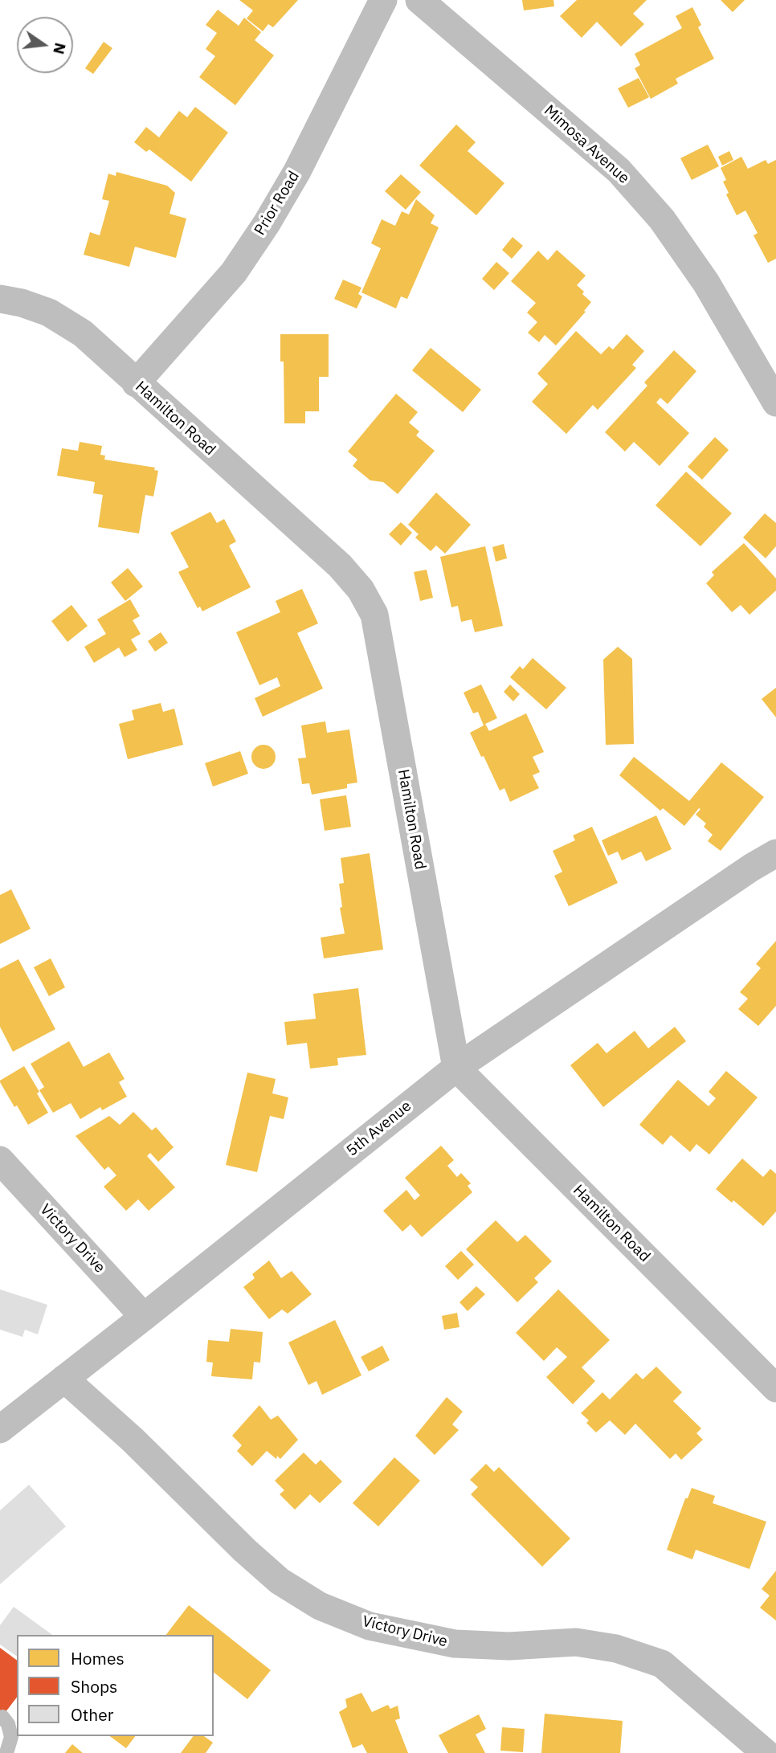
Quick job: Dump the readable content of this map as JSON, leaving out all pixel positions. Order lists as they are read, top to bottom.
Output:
{
  "streets": {
    "street": [
      "Mimosa Avenue",
      "Prior Road",
      "Hamilton Road",
      "5th Avenue",
      "Victory Drive"
    ]
  },
  "crossings": [
    ["Prior Road", "Hamilton Road"],
    ["Hamilton Road", "5th Avenue"],
    ["5th Avenue", "Victory Drive"]
  ],
  "legend": ["Homes", "Shops", "Other"],
  "north": "right"
}
